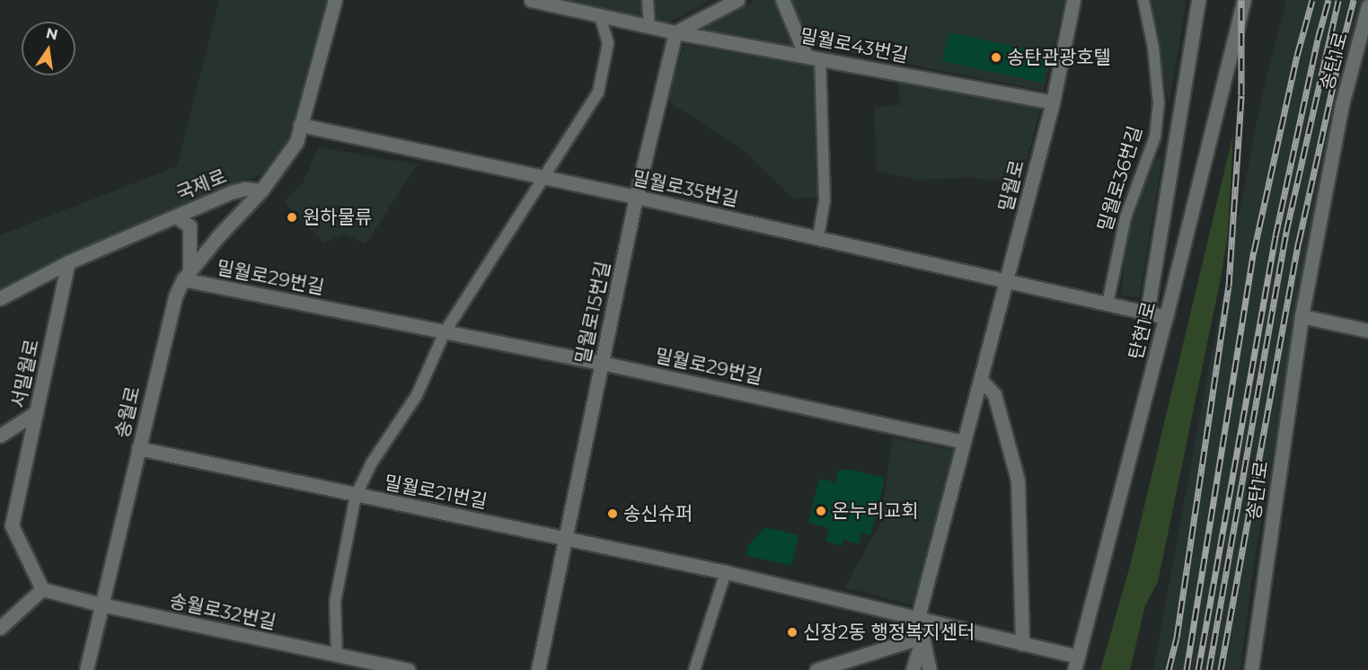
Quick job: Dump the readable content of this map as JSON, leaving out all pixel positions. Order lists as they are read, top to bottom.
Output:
{
  "streets": {
    "street": [
      "밀월로43번길",
      "송탄1로",
      "국제로",
      "밀월로",
      "밀월로35번길",
      "밀월로29번길",
      "밀월로15번길",
      "탄현1로",
      "서밀월로",
      "송월로",
      "밀월로21번길",
      "송월로32번길"
    ],
    "lane": ["밀월로36번길"]
  },
  "crossings": [
    ["밀월로43번길", "밀월로"],
    ["밀월로43번길", "밀월로15번길"],
    ["국제로", "서밀월로"],
    ["국제로", "송월로"],
    ["밀월로", "밀월로35번길"],
    ["밀월로", "밀월로29번길"],
    ["밀월로", "밀월로21번길"],
    ["밀월로35번길", "밀월로15번길"],
    ["밀월로29번길", "밀월로15번길"],
    ["밀월로29번길", "송월로"],
    ["밀월로15번길", "밀월로21번길"],
    ["서밀월로", "송월로32번길"],
    ["송월로", "밀월로21번길"],
    ["송월로", "송월로32번길"]
  ],
  "places": [
    "송탄관광호텔",
    "원하물류",
    "온누리교회",
    "송신슈퍼",
    "신장2동 행정복지센터"
  ],
  "north": "top"
}
